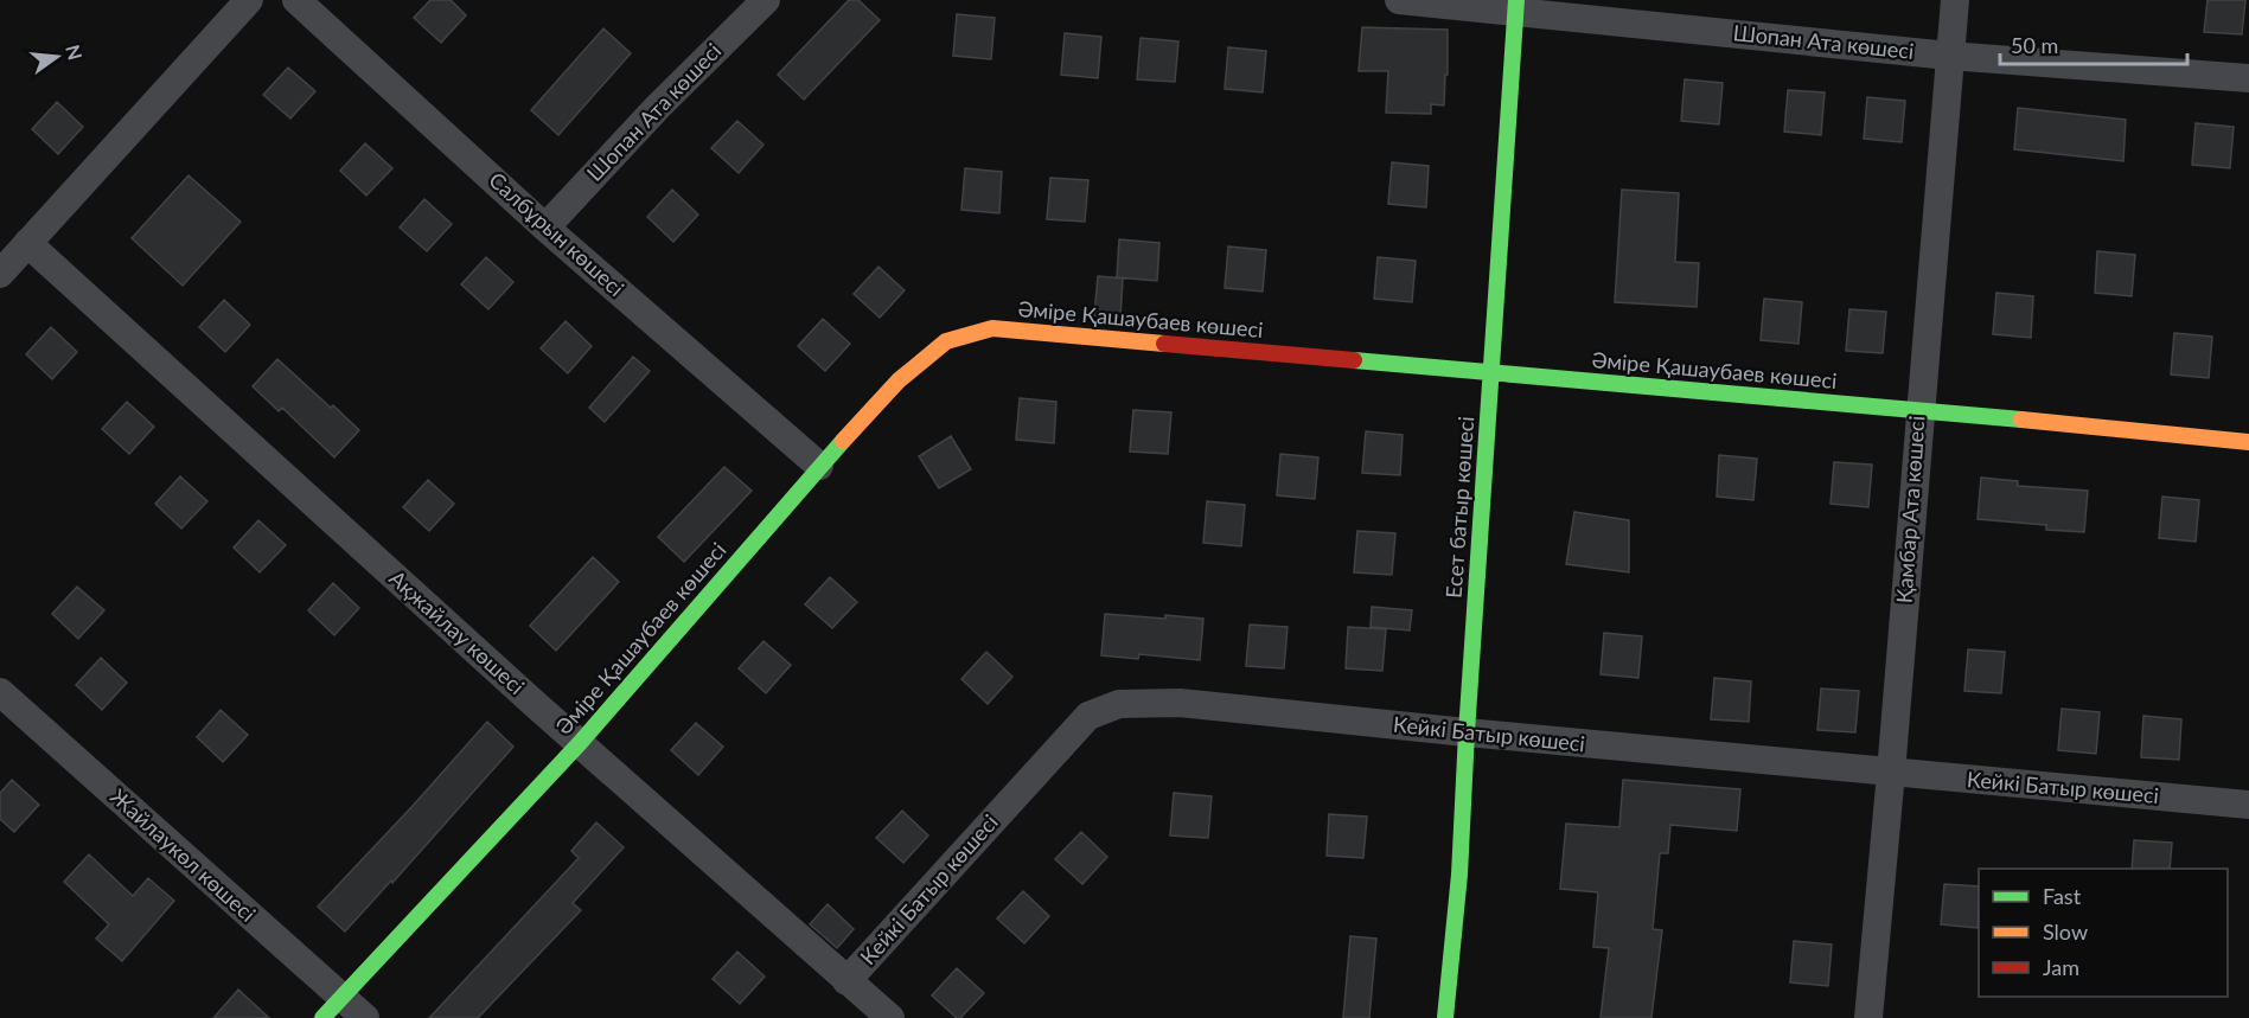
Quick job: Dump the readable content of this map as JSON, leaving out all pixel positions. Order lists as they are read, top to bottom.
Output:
{
  "streets": {
    "street": [
      "Шопан Ата көшесі",
      "Салбұрын көшесі",
      "Әміре Қашаубаев көшесі",
      "Есет батыр көшесі",
      "Қамбар Ата көшесі",
      "Ақжайлау көшесі",
      "Кейкі Батыр көшесі",
      "Жайлаукөл көшесі"
    ]
  },
  "crossings": [
    ["Шопан Ата көшесі", "Салбұрын көшесі"],
    ["Шопан Ата көшесі", "Есет батыр көшесі"],
    ["Шопан Ата көшесі", "Қамбар Ата көшесі"],
    ["Салбұрын көшесі", "Әміре Қашаубаев көшесі"],
    ["Әміре Қашаубаев көшесі", "Есет батыр көшесі"],
    ["Әміре Қашаубаев көшесі", "Қамбар Ата көшесі"],
    ["Әміре Қашаубаев көшесі", "Ақжайлау көшесі"],
    ["Әміре Қашаубаев көшесі", "Жайлаукөл көшесі"],
    ["Есет батыр көшесі", "Кейкі Батыр көшесі"],
    ["Қамбар Ата көшесі", "Кейкі Батыр көшесі"],
    ["Ақжайлау көшесі", "Кейкі Батыр көшесі"]
  ],
  "legend": ["Fast", "Slow", "Jam"],
  "scale_bar": "50 m",
  "north": "right"
}
